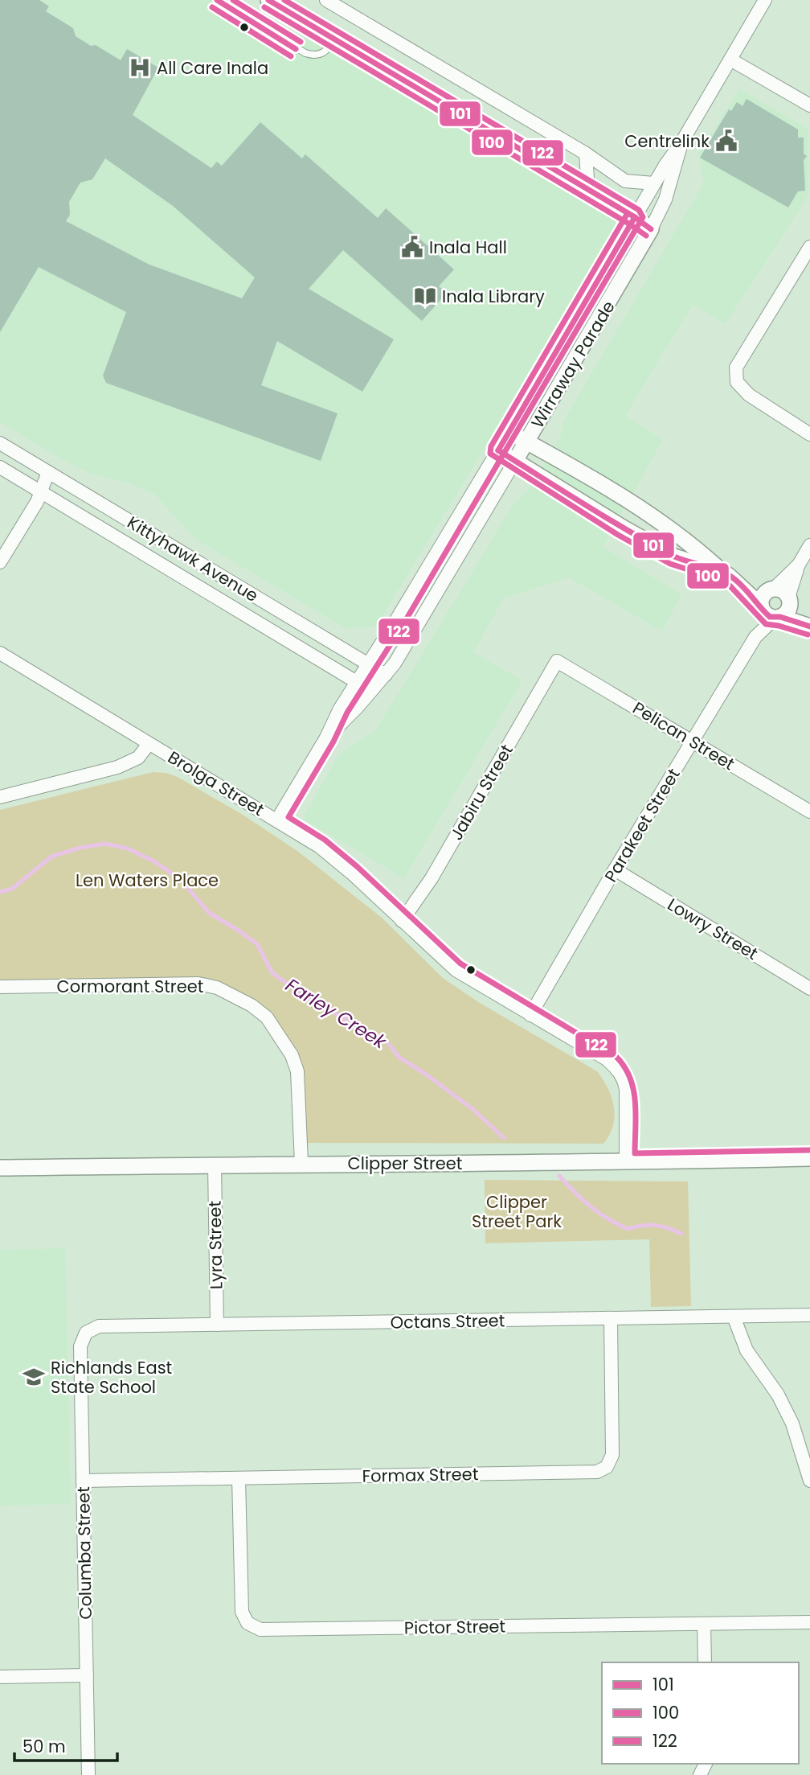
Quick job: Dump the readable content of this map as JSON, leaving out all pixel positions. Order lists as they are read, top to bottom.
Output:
{
  "streets": {
    "street": [
      "Wirraway Parade",
      "Kittyhawk Avenue",
      "Pelican Street",
      "Brolga Street",
      "Jabiru Street",
      "Parakeet Street",
      "Lowry Street",
      "Cormorant Street",
      "Clipper Street",
      "Lyra Street",
      "Octans Street",
      "Formax Street",
      "Columba Street",
      "Pictor Street"
    ]
  },
  "crossings": [
    ["Wirraway Parade", "Kittyhawk Avenue"],
    ["Wirraway Parade", "Brolga Street"],
    ["Pelican Street", "Jabiru Street"],
    ["Pelican Street", "Parakeet Street"],
    ["Brolga Street", "Jabiru Street"],
    ["Brolga Street", "Parakeet Street"],
    ["Brolga Street", "Clipper Street"],
    ["Parakeet Street", "Lowry Street"],
    ["Cormorant Street", "Clipper Street"],
    ["Clipper Street", "Lyra Street"],
    ["Lyra Street", "Octans Street"],
    ["Octans Street", "Formax Street"],
    ["Octans Street", "Columba Street"],
    ["Formax Street", "Columba Street"],
    ["Formax Street", "Pictor Street"]
  ],
  "water": ["Farley Creek"],
  "parks": ["Len Waters Place", "Clipper Street Park"],
  "places": {
    "hospital": ["All Care Inala"],
    "public building": ["Centrelink", "Inala Hall"],
    "library": ["Inala Library"],
    "school or university": ["Richlands East State School"]
  },
  "lines": ["transit line 101", "transit line 122", "transit line 100"],
  "legend": ["101", "100", "122"],
  "scale_bar": "50 m"
}
